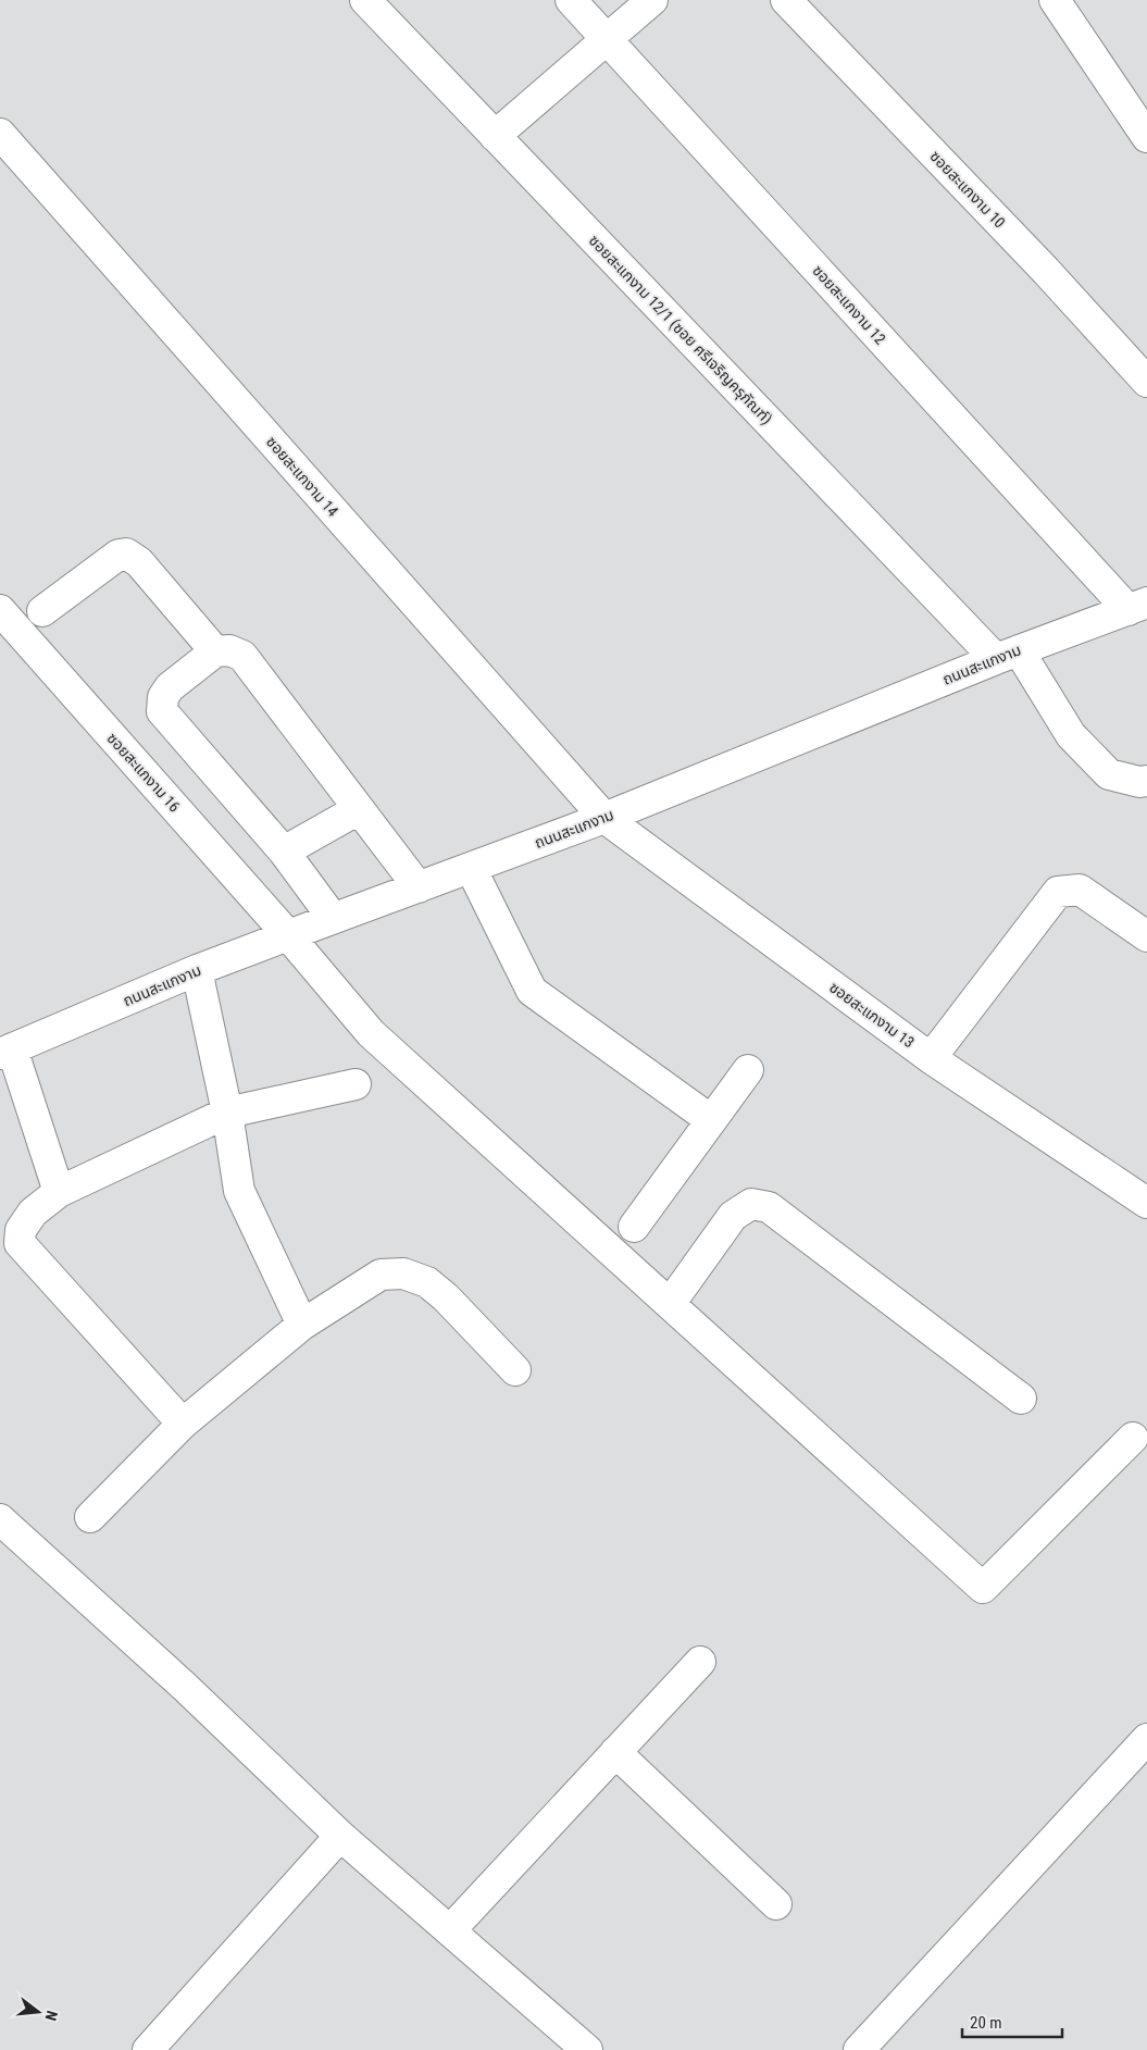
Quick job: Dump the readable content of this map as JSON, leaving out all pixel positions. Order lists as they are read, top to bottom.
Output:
{
  "streets": {
    "street": [
      "ซอยสะแกงาม 10",
      "ซอยสะแกงาม 12",
      "ซอยสะแกงาม 12/1 (ซอย ศรีเจริญครุภัณฑ์)",
      "ซอยสะแกงาม 14",
      "ถนนสะแกงาม",
      "ซอยสะแกงาม 16",
      "ซอยสะแกงาม 13"
    ]
  },
  "crossings": [
    ["ซอยสะแกงาม 12", "ถนนสะแกงาม"],
    ["ซอยสะแกงาม 12/1 (ซอย ศรีเจริญครุภัณฑ์)", "ถนนสะแกงาม"],
    ["ซอยสะแกงาม 14", "ถนนสะแกงาม"],
    ["ซอยสะแกงาม 14", "ซอยสะแกงาม 13"],
    ["ถนนสะแกงาม", "ซอยสะแกงาม 16"],
    ["ถนนสะแกงาม", "ซอยสะแกงาม 13"]
  ],
  "scale_bar": "20 m",
  "north": "right"
}
